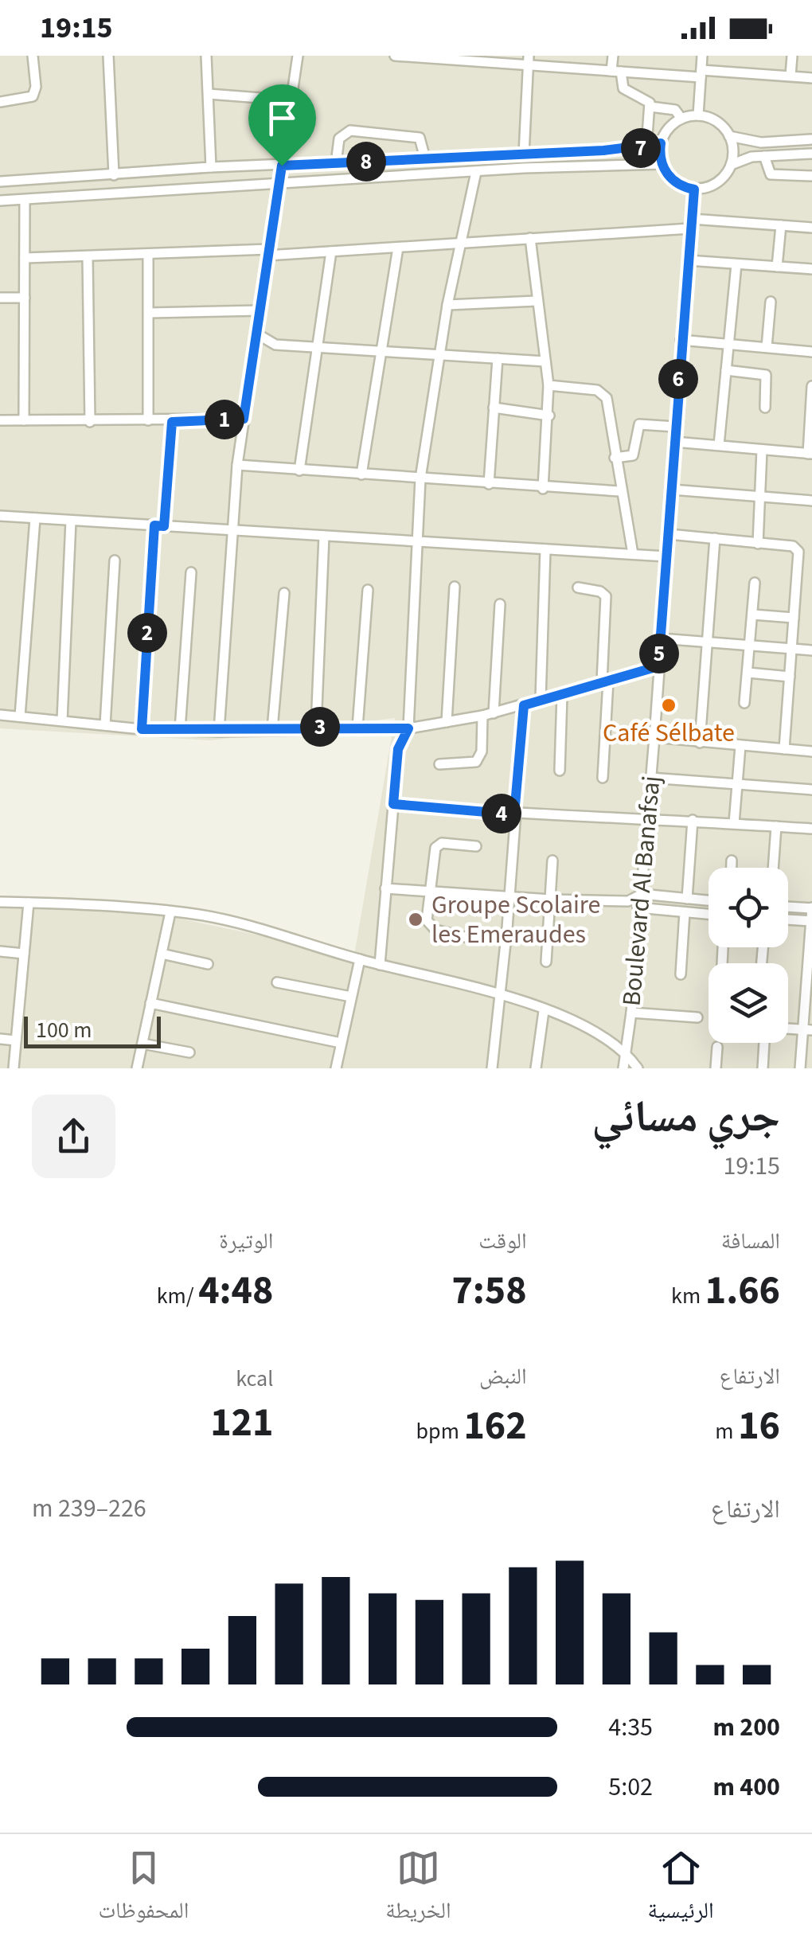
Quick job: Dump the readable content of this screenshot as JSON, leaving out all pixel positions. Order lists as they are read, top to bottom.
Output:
{
  "streets": {
    "street": ["Boulevard Al Banafsaj"]
  },
  "places": ["Café Sélbate", "Groupe Scolaire les Emeraudes"],
  "scale_bar": "100 m",
  "page": {
    "status": "19:15",
    "pins": [
      "7",
      "8",
      "6",
      "1",
      "2",
      "5",
      "3",
      "4"
    ],
    "scale": "100 m",
    "heading": ["جري مسائي", "19:15"],
    "stats": [
      ["المسافة", "1.66 km"],
      ["الوقت", "7:58"],
      ["الوتيرة", "4:48 /km"],
      ["الارتفاع", "16 m"],
      ["النبض", "162 bpm"],
      ["kcal", "121"]
    ],
    "chart": ["الارتفاع", "226–239 m"],
    "list": [
      {
        "name": "200 m",
        "note": "4:35"
      },
      {
        "name": "400 m",
        "note": "5:02"
      }
    ],
    "tabs": ["الرئيسية", "الخريطة", "المحفوظات"]
  }
}
